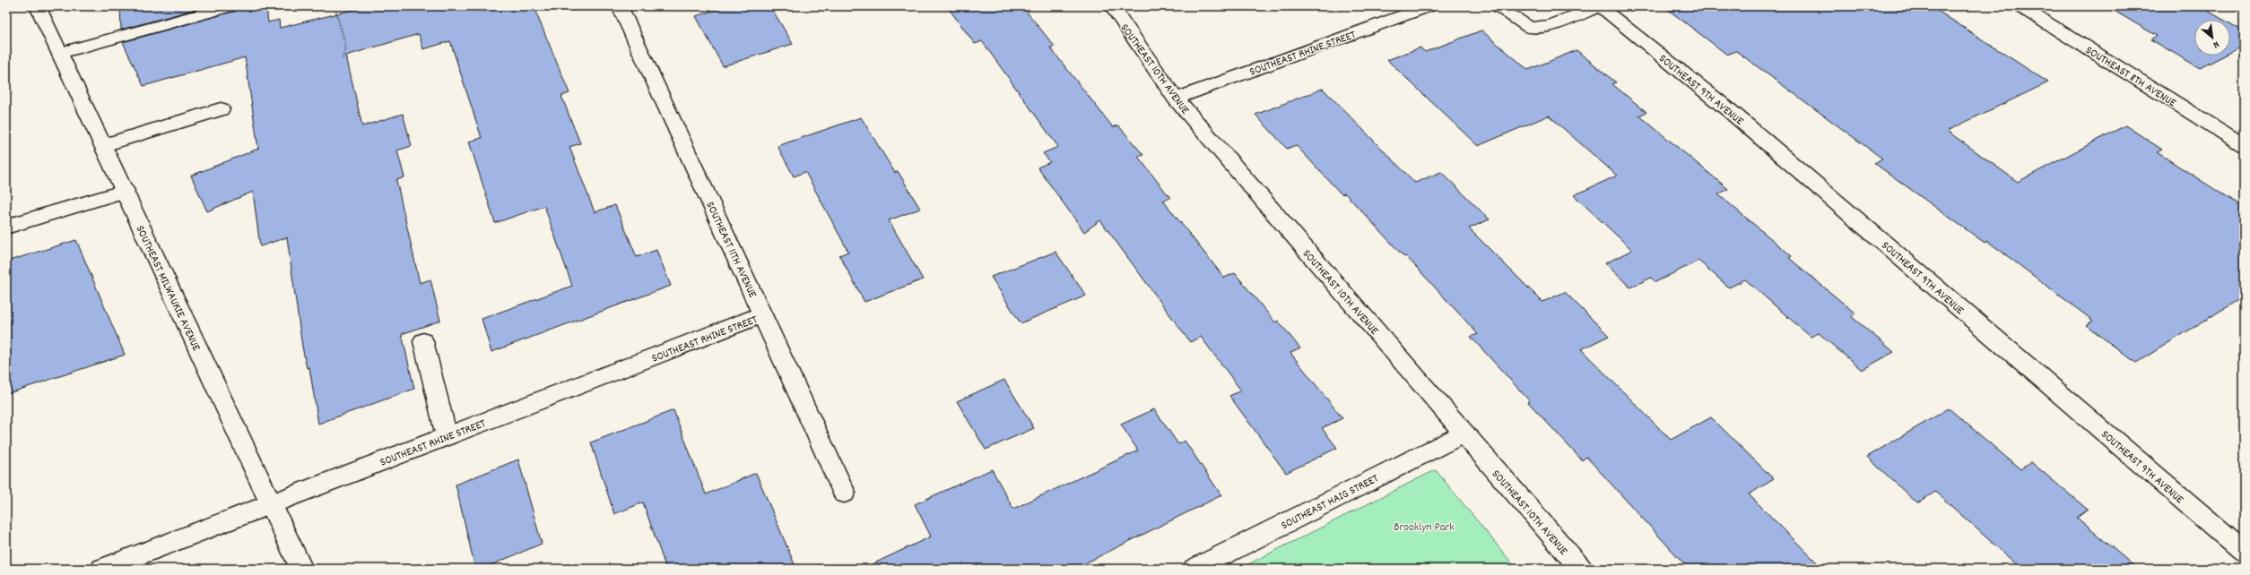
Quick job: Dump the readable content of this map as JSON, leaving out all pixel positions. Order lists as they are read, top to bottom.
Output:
{
  "streets": {
    "street": [
      "SOUTHEAST RHINE STREET",
      "SOUTHEAST 10TH AVENUE",
      "SOUTHEAST 8TH AVENUE",
      "SOUTHEAST 9TH AVENUE",
      "SOUTHEAST 11TH AVENUE",
      "SOUTHEAST MILWAUKIE AVENUE",
      "SOUTHEAST HAIG STREET"
    ]
  },
  "crossings": [
    ["SOUTHEAST RHINE STREET", "SOUTHEAST 10TH AVENUE"],
    ["SOUTHEAST RHINE STREET", "SOUTHEAST 11TH AVENUE"],
    ["SOUTHEAST RHINE STREET", "SOUTHEAST MILWAUKIE AVENUE"],
    ["SOUTHEAST 10TH AVENUE", "SOUTHEAST HAIG STREET"]
  ],
  "parks": ["Brooklyn Park"],
  "north": "bottom right"
}
